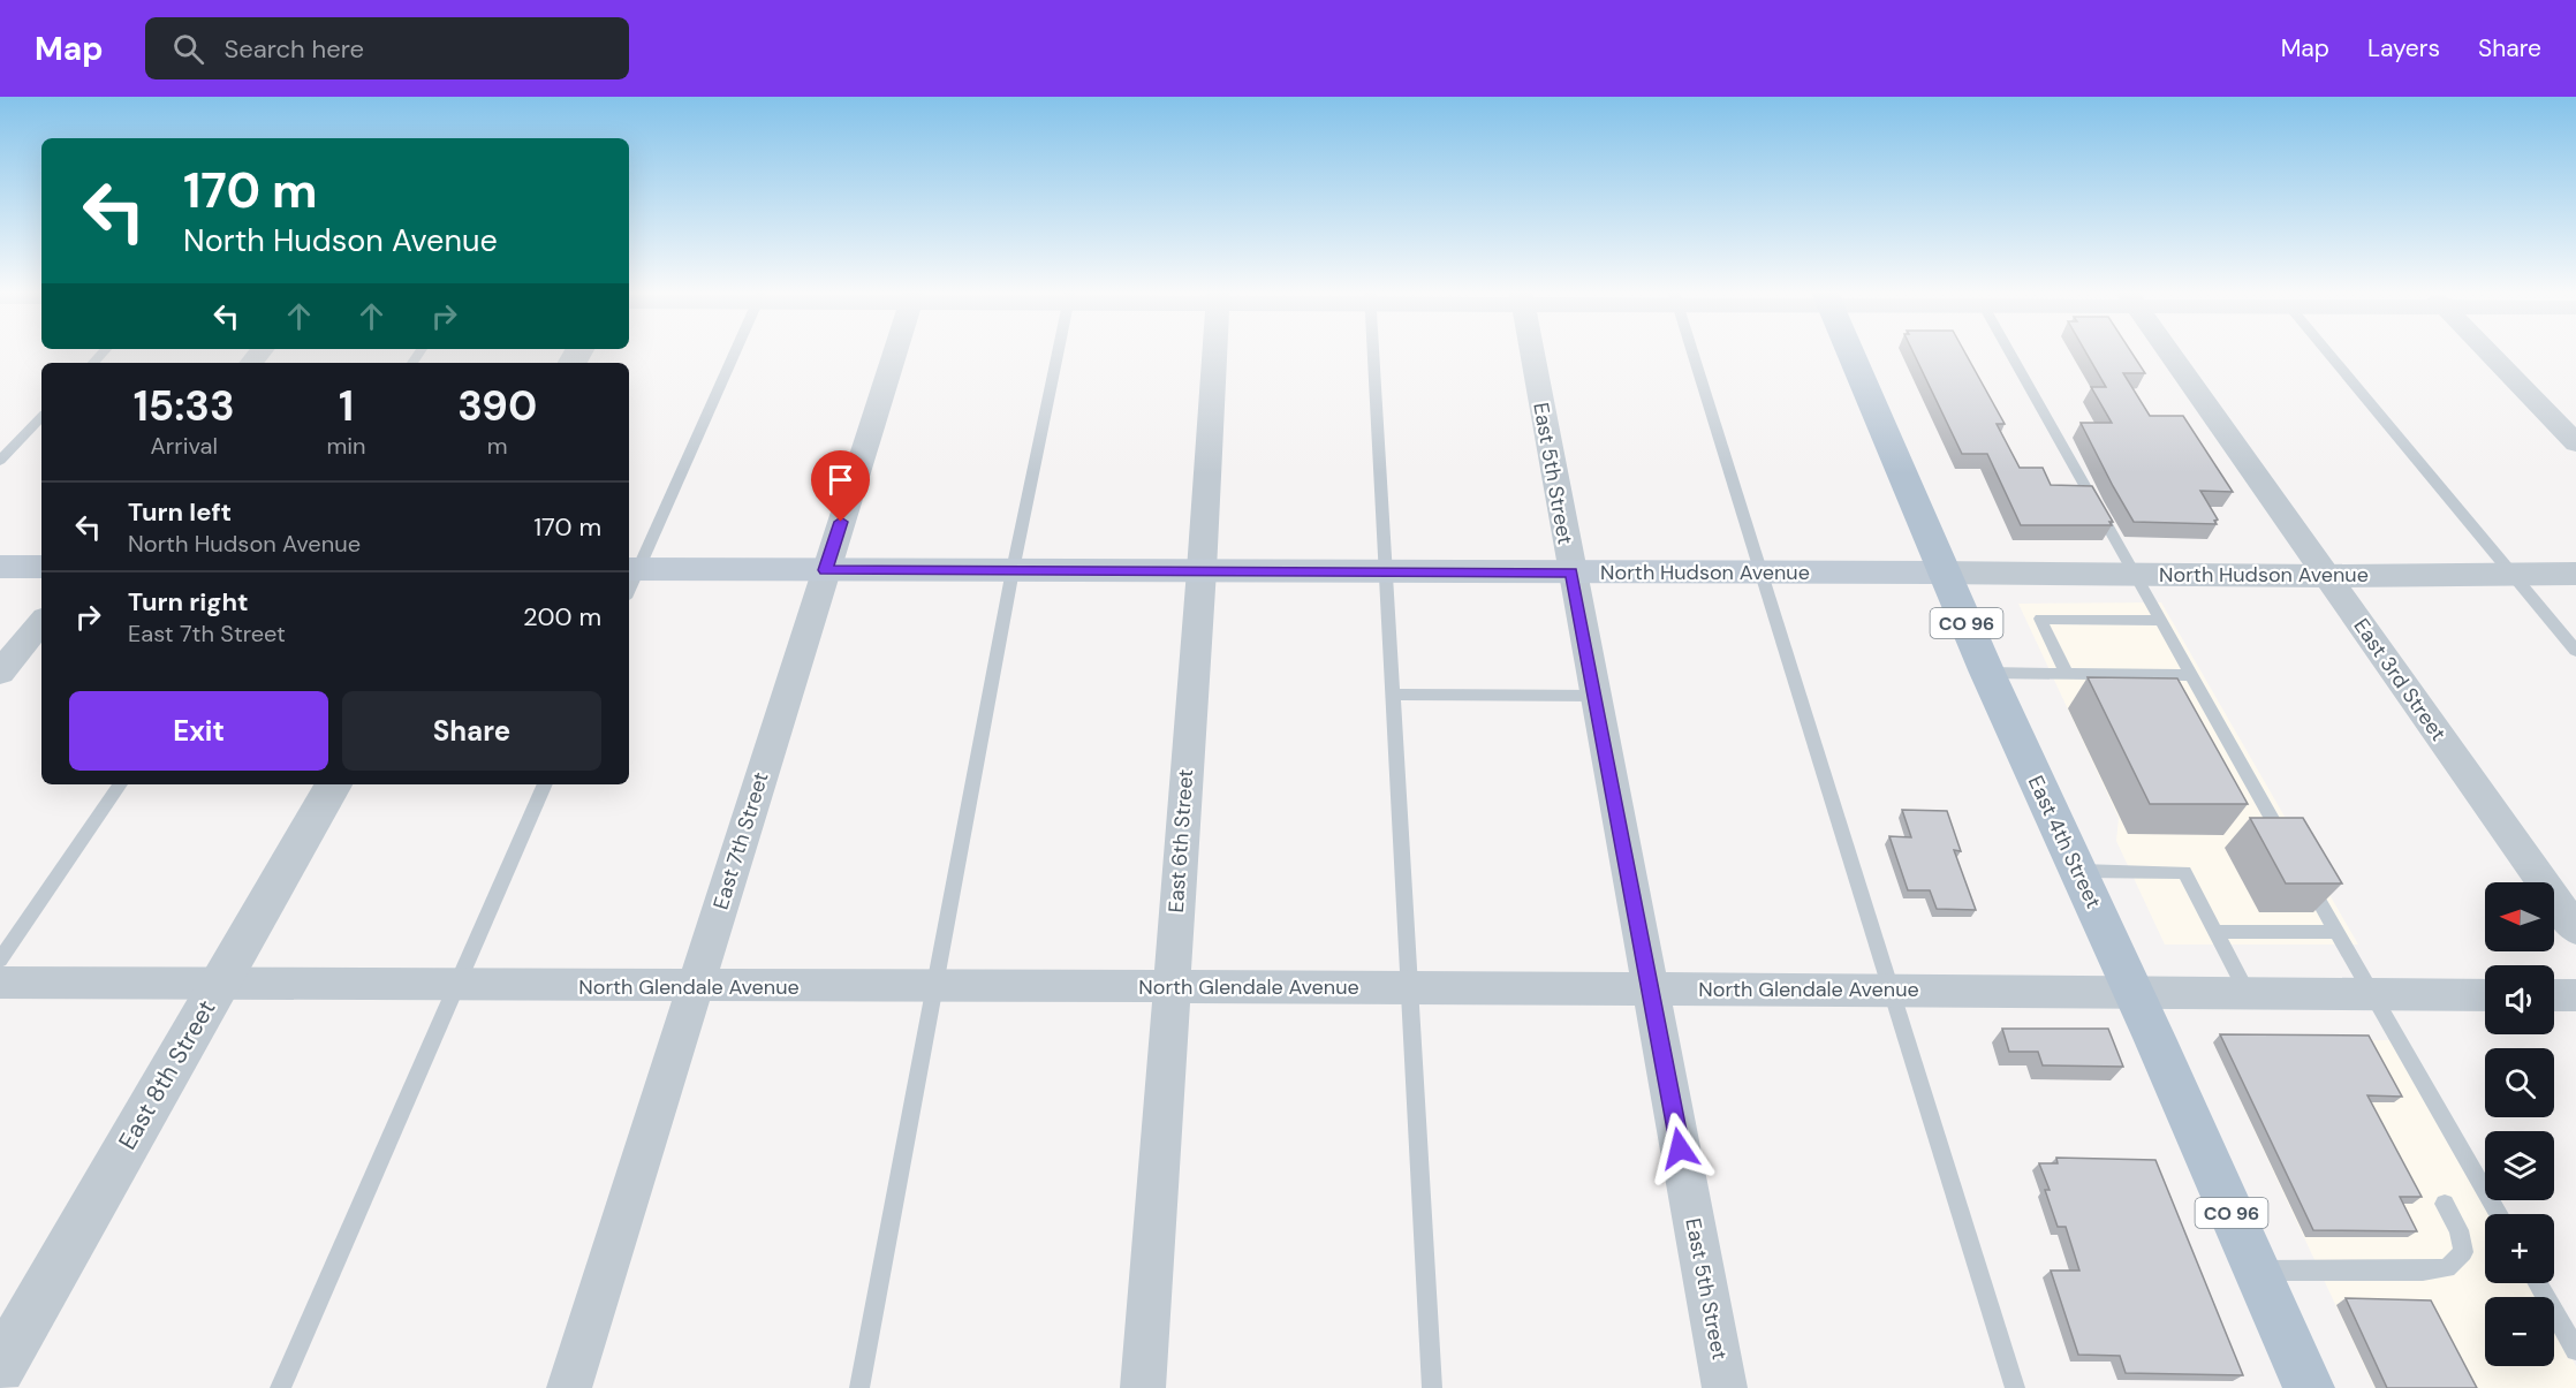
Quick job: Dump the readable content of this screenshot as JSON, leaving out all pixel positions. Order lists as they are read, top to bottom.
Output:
{
  "streets": {
    "main road": ["North Hudson Avenue", "CO 96", "East 4th Street"],
    "street": [
      "East 5th Street",
      "East 3rd Street",
      "East 7th Street",
      "East 6th Street",
      "North Glendale Avenue",
      "East 8th Street"
    ]
  },
  "crossings": [
    ["East 5th Street", "North Hudson Avenue"],
    ["East 5th Street", "North Glendale Avenue"],
    ["North Hudson Avenue", "East 3rd Street"],
    ["North Hudson Avenue", "East 7th Street"],
    ["North Hudson Avenue", "East 6th Street"],
    ["North Hudson Avenue", "East 4th Street"],
    ["East 7th Street", "North Glendale Avenue"],
    ["East 6th Street", "North Glendale Avenue"],
    ["East 4th Street", "North Glendale Avenue"],
    ["North Glendale Avenue", "East 8th Street"]
  ],
  "north": "left",
  "page": {
    "header": "Map",
    "search": "Search here",
    "nav": ["Map", "Layers", "Share"],
    "turn": ["170 m", "North Hudson Avenue"],
    "eta": [
      "15:33",
      "Arrival",
      "1",
      "min",
      "390",
      "m"
    ],
    "list": [
      {
        "name": "Turn left",
        "note": "North Hudson Avenue",
        "value": "170 m"
      },
      {
        "name": "Turn right",
        "note": "East 7th Street",
        "value": "200 m"
      }
    ],
    "buttons": ["Exit", "Share"],
    "map_buttons": ["+", "−"]
  }
}
